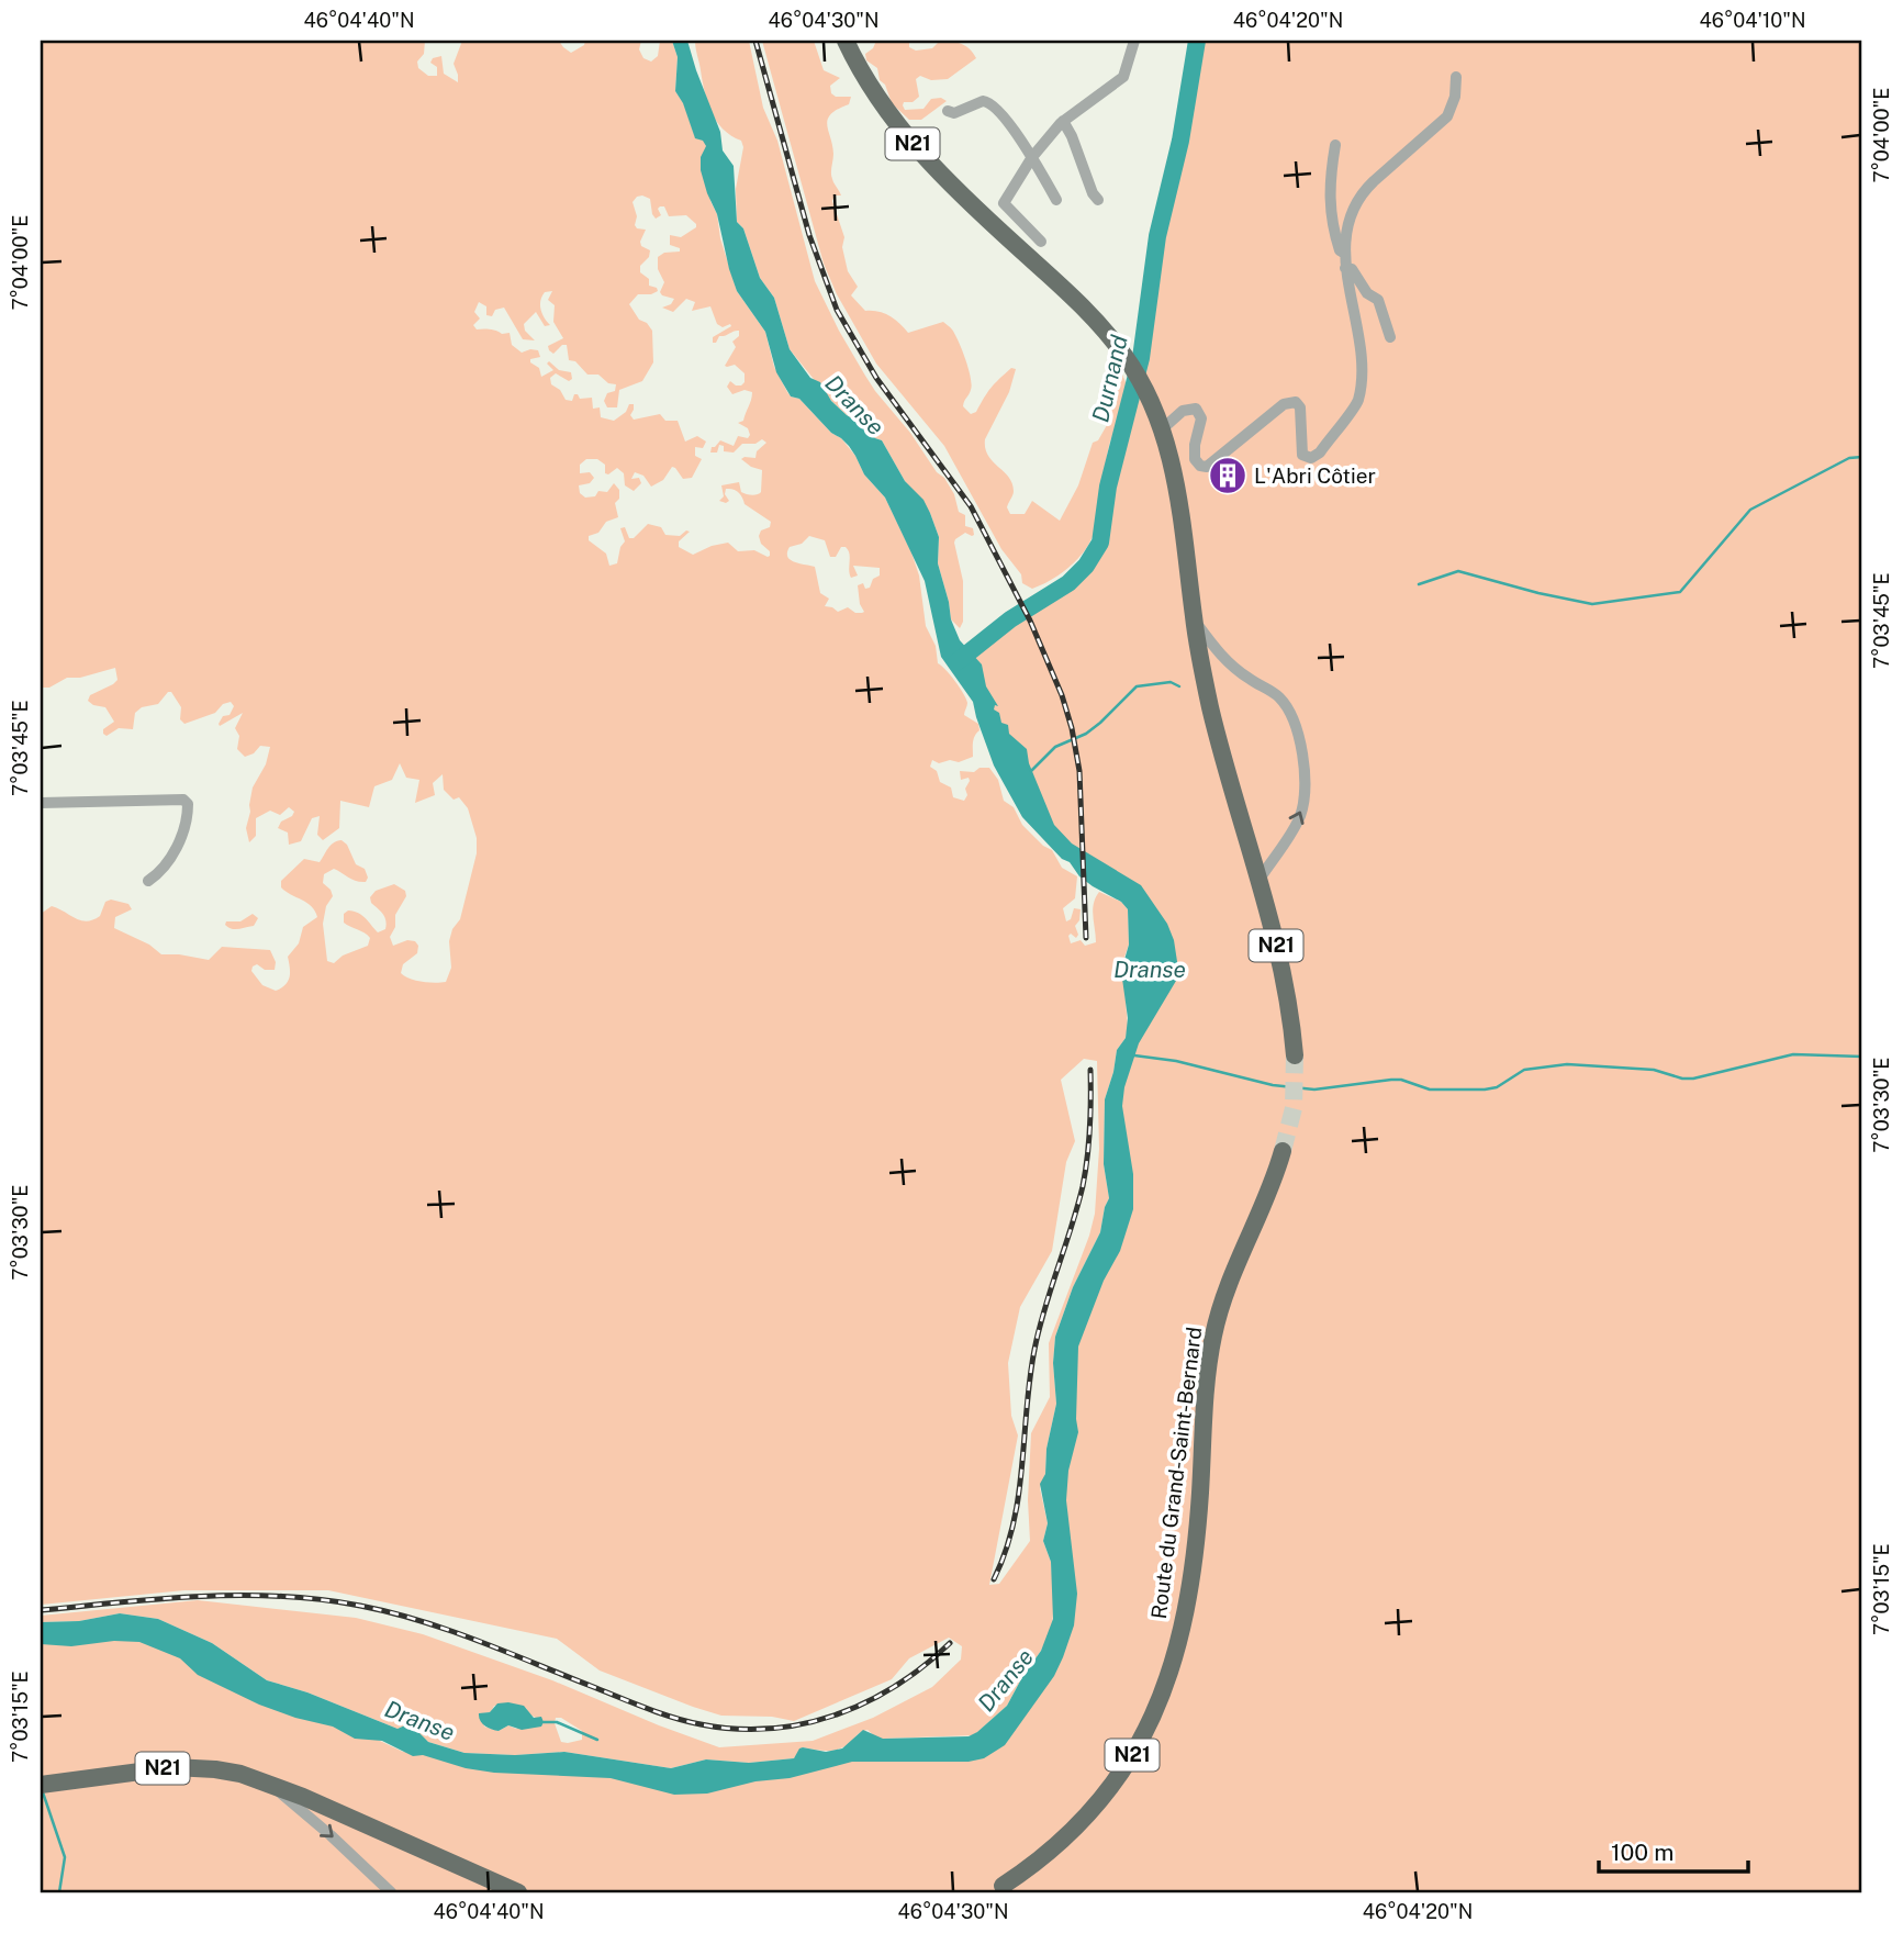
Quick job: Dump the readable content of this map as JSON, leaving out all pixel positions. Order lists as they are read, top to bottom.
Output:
{
  "streets": {
    "main road": ["N21", "Route du Grand-Saint-Bernard"]
  },
  "water": ["Durnand", "Dranse"],
  "places": {
    "building": ["L'Abri Côtier"]
  },
  "scale_bar": "100 m",
  "coordinates": [
    "46°04'40\"N",
    "46°04'30\"N",
    "46°04'20\"N",
    "46°04'10\"N",
    "7°04'00\"E",
    "7°03'45\"E",
    "7°03'30\"E",
    "7°03'15\"E"
  ]
}
